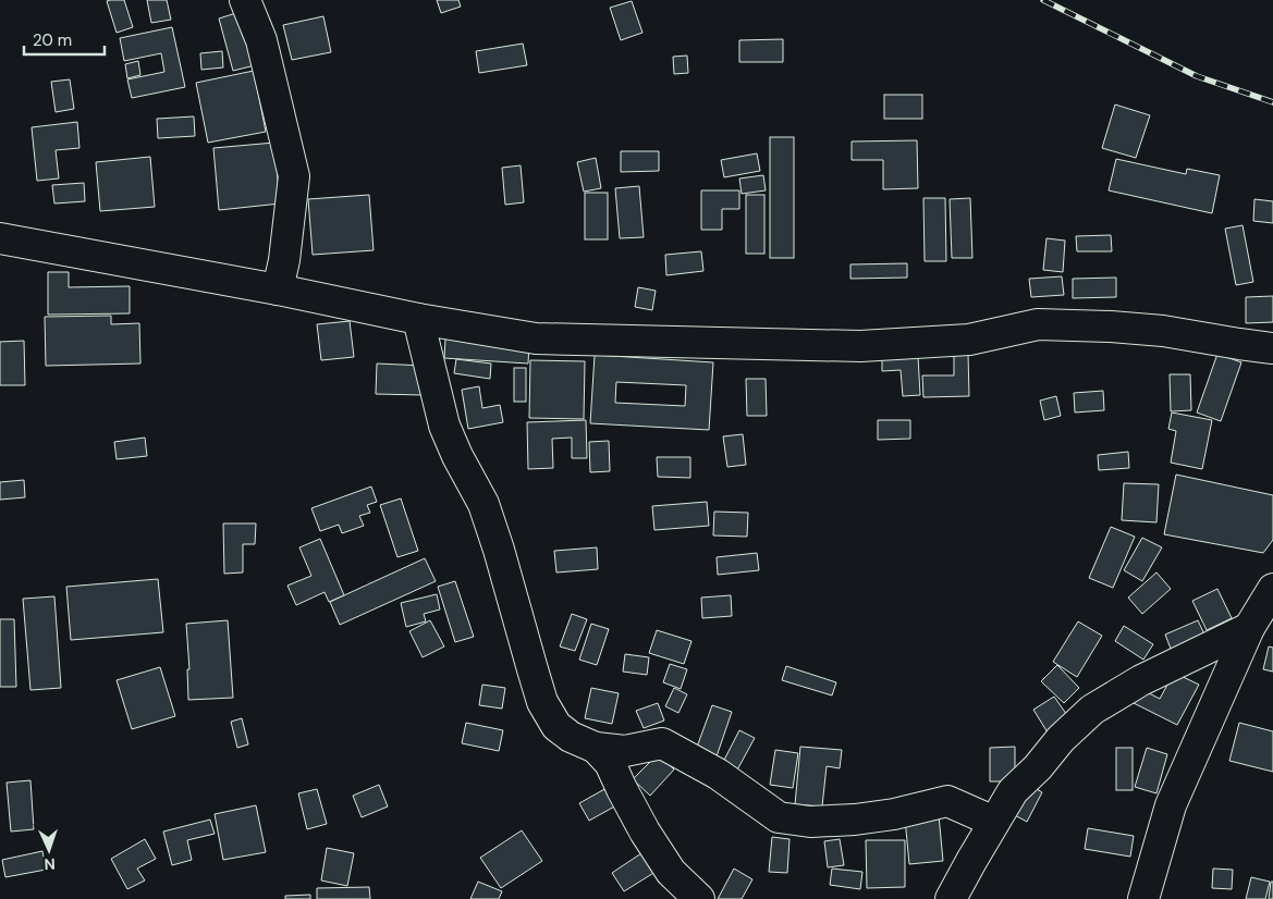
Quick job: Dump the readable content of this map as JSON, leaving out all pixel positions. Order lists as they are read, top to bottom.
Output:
{
  "scale_bar": "20 m",
  "north": "bottom"
}
